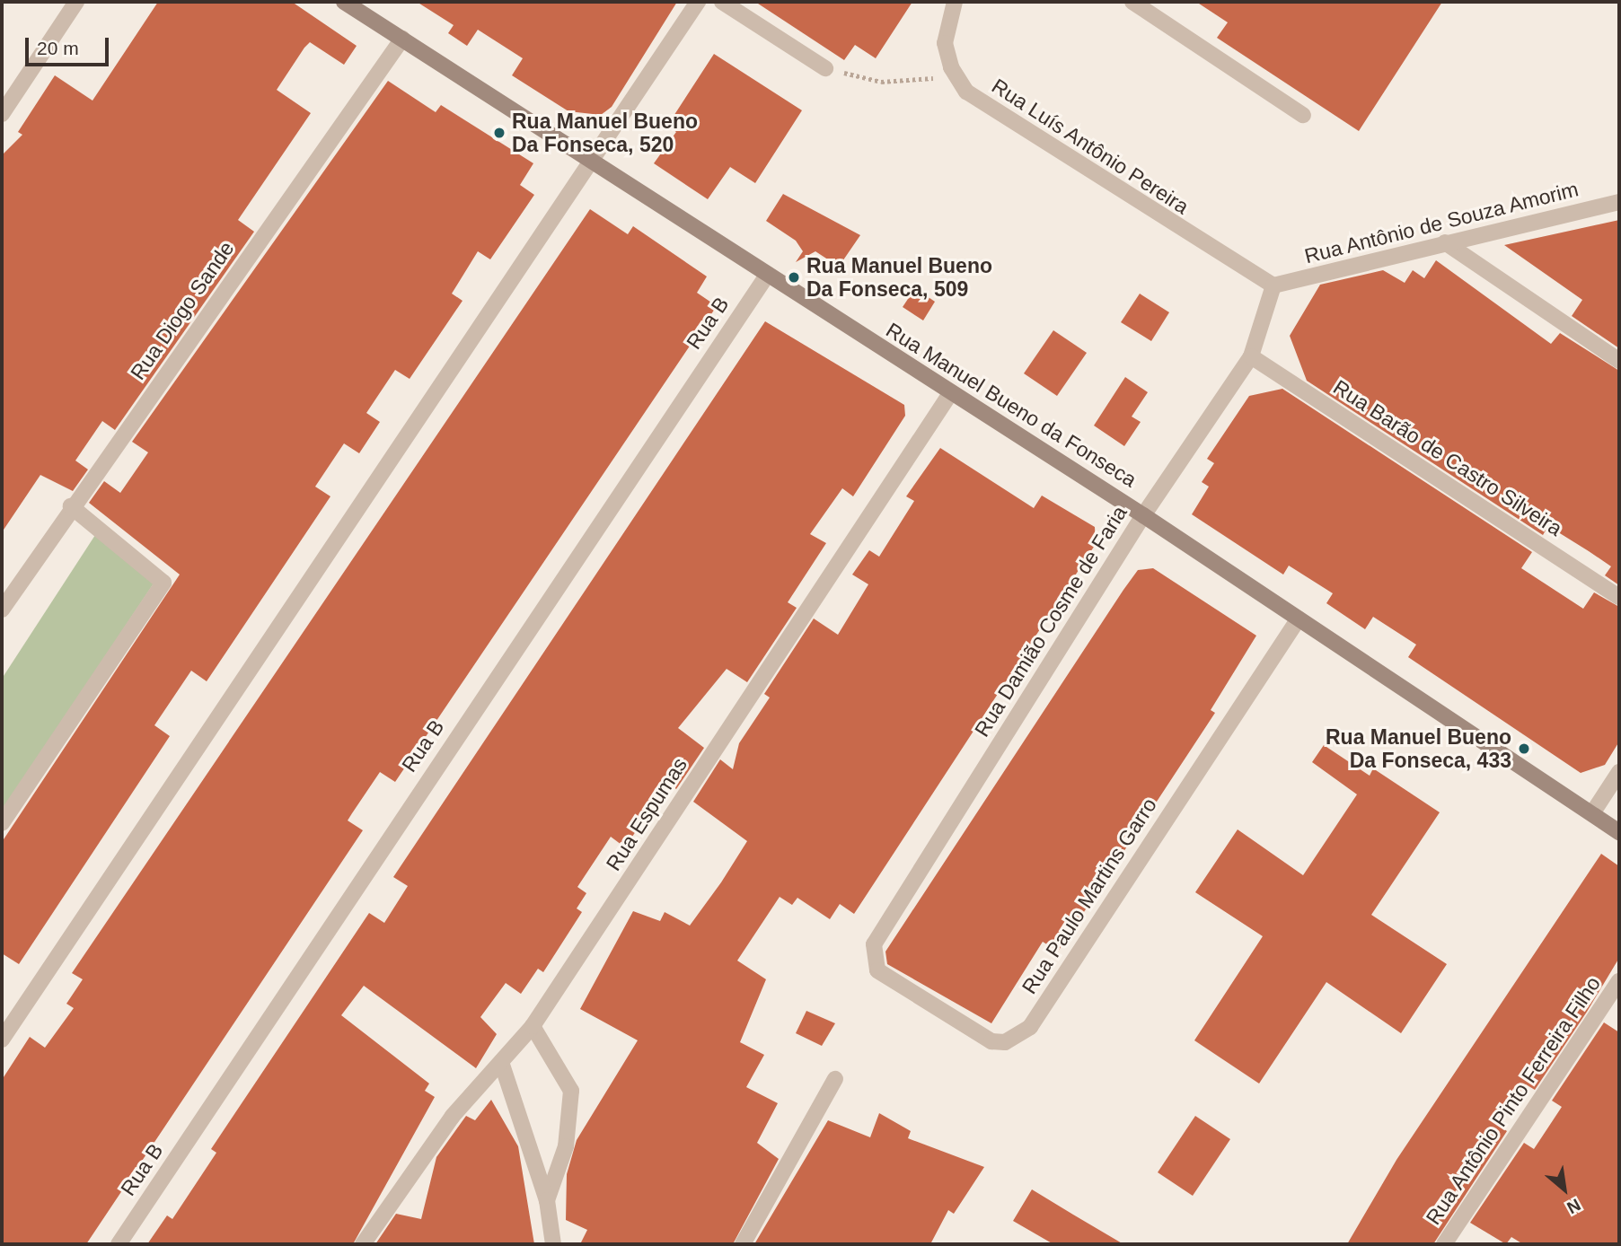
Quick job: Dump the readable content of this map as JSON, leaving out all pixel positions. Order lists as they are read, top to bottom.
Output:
{
  "streets": {
    "street": [
      "Rua Luís Antônio Pereira",
      "Rua Antônio de Souza Amorim",
      "Rua Diogo Sande",
      "Rua B",
      "Rua Manuel Bueno da Fonseca",
      "Rua Barão de Castro Silveira",
      "Rua Damião Cosme de Faria",
      "Rua Espumas",
      "Rua Paulo Martins Garro",
      "Rua Antônio Pinto Ferreira Filho"
    ]
  },
  "crossings": [
    ["Rua Luís Antônio Pereira", "Rua Antônio de Souza Amorim"],
    ["Rua Luís Antônio Pereira", "Rua Damião Cosme de Faria"],
    ["Rua Antônio de Souza Amorim", "Rua Damião Cosme de Faria"],
    ["Rua Diogo Sande", "Rua Manuel Bueno da Fonseca"],
    ["Rua B", "Rua Manuel Bueno da Fonseca"],
    ["Rua Manuel Bueno da Fonseca", "Rua Damião Cosme de Faria"],
    ["Rua Manuel Bueno da Fonseca", "Rua Espumas"],
    ["Rua Manuel Bueno da Fonseca", "Rua Paulo Martins Garro"],
    ["Rua Barão de Castro Silveira", "Rua Damião Cosme de Faria"],
    ["Rua Damião Cosme de Faria", "Rua Paulo Martins Garro"]
  ],
  "places": ["Rua Manuel Bueno Da Fonseca, 520", "Rua Manuel Bueno Da Fonseca, 509", "Rua Manuel Bueno Da Fonseca, 433"],
  "scale_bar": "20 m",
  "north": "bottom right"
}
